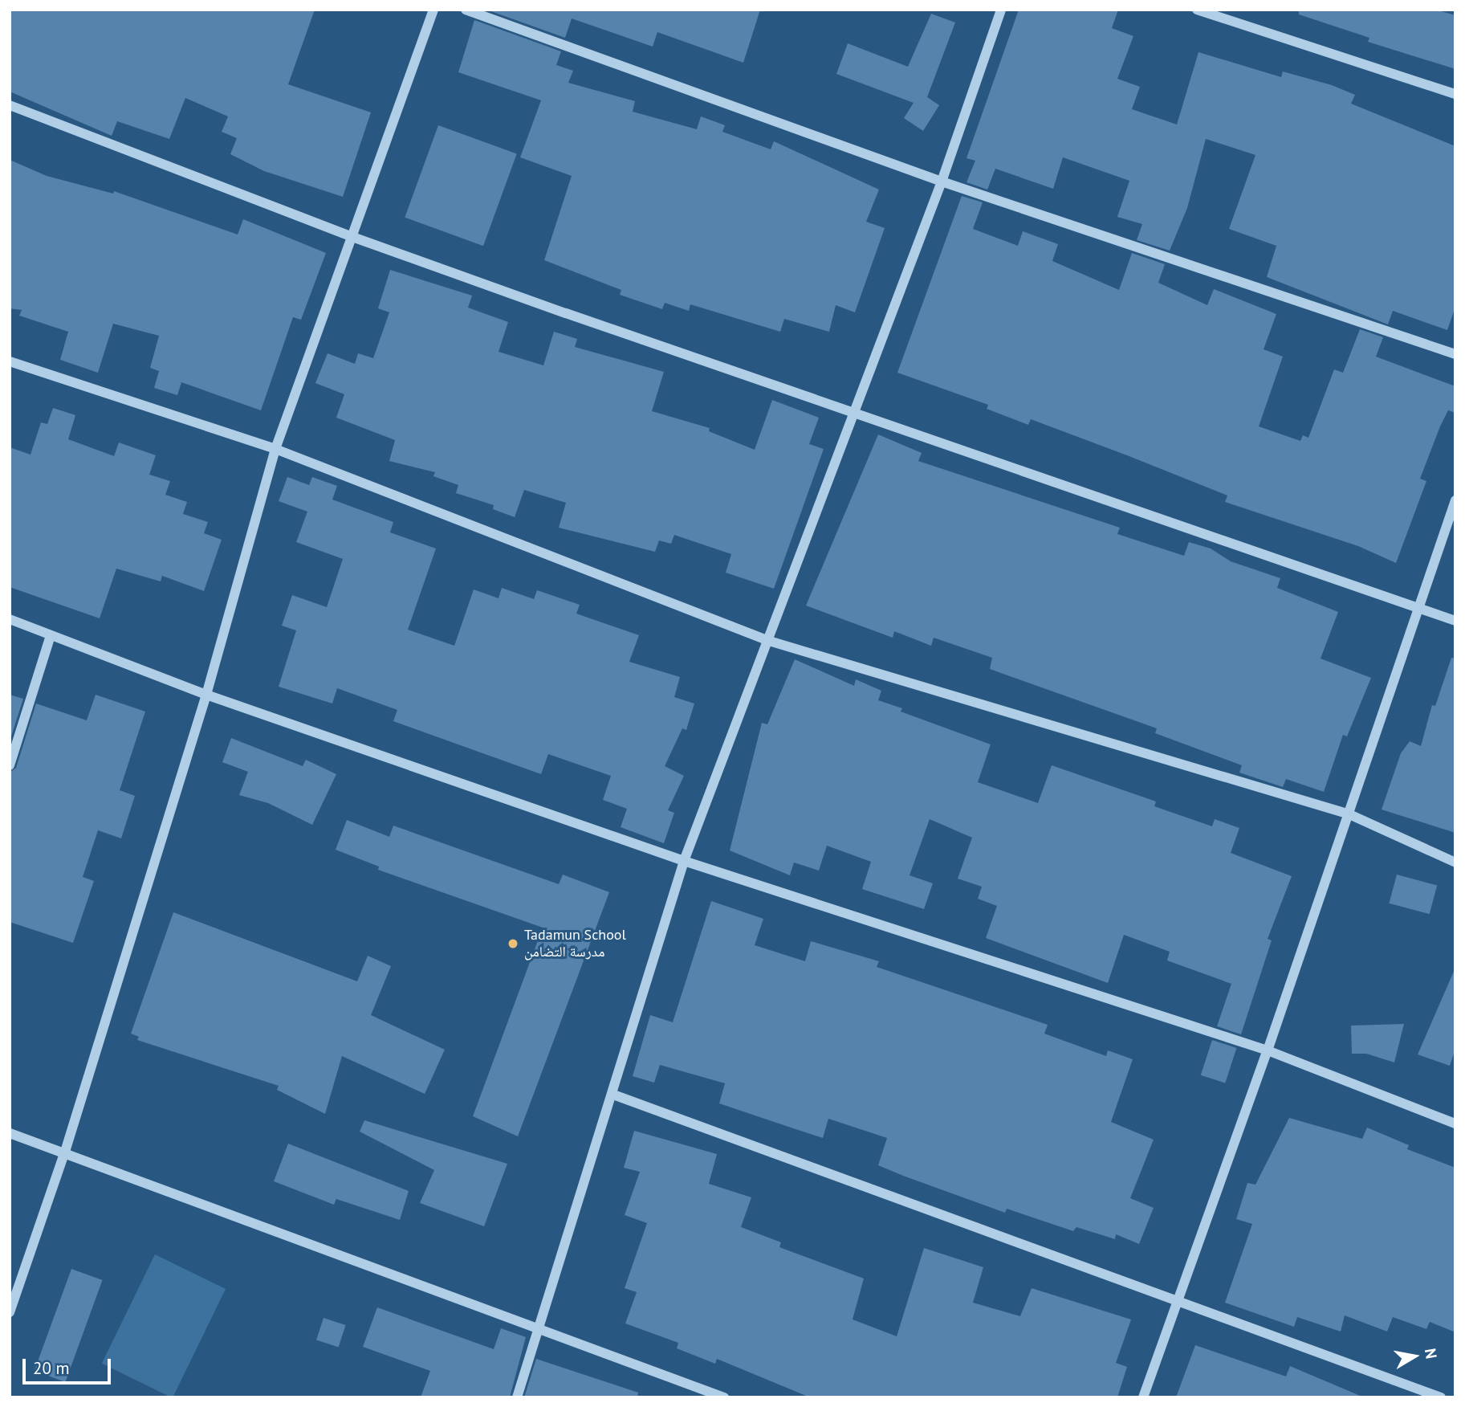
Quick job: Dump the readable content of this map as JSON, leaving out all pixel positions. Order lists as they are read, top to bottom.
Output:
{
  "places": ["Tadamun School مدرسة التضامن"],
  "scale_bar": "20 m",
  "north": "right"
}
